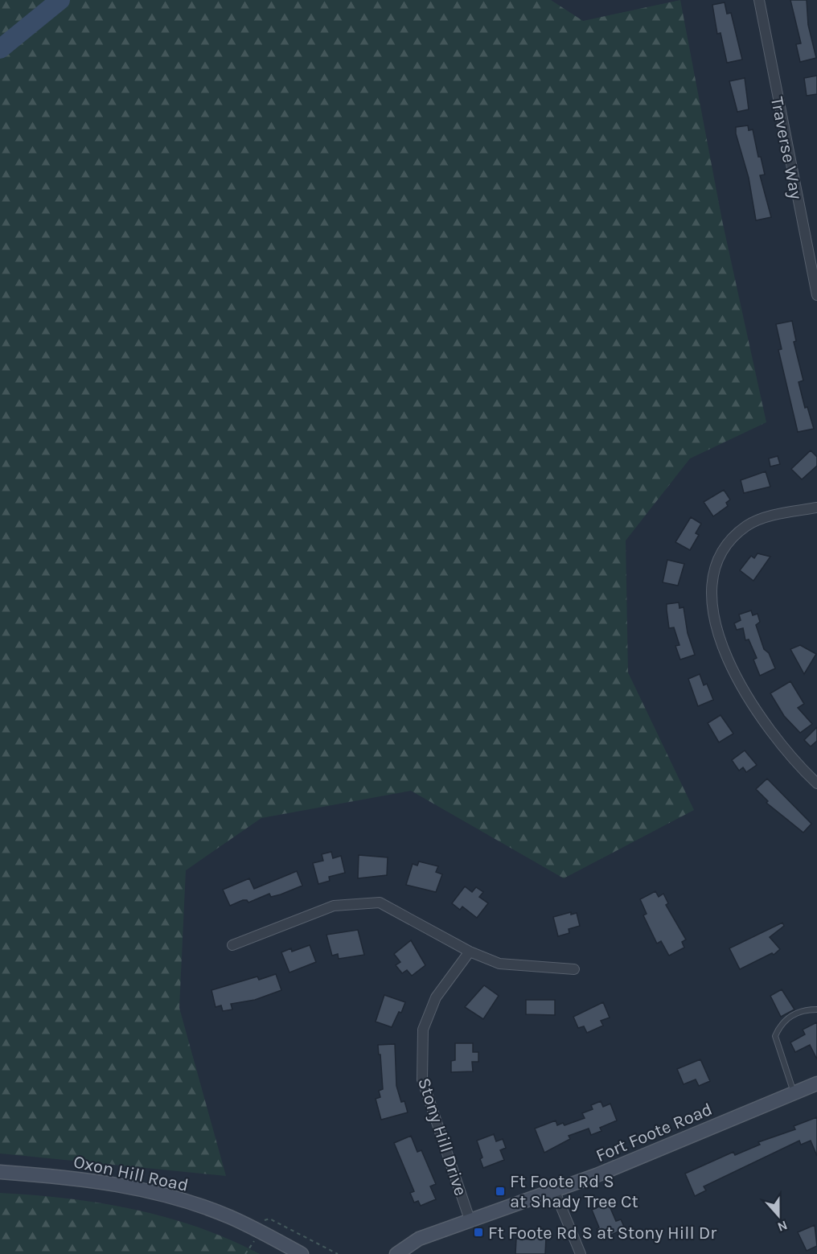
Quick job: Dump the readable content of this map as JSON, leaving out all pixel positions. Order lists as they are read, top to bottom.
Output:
{
  "streets": {
    "street": [
      "Traverse Way",
      "Fort Foote Road",
      "Stony Hill Drive",
      "Oxon Hill Road"
    ]
  },
  "crossings": [
    ["Fort Foote Road", "Stony Hill Drive"]
  ],
  "places": {
    "transit": ["Ft Foote Rd S at Shady Tree Ct", "Ft Foote Rd S at Stony Hill Dr"]
  },
  "north": "bottom"
}
